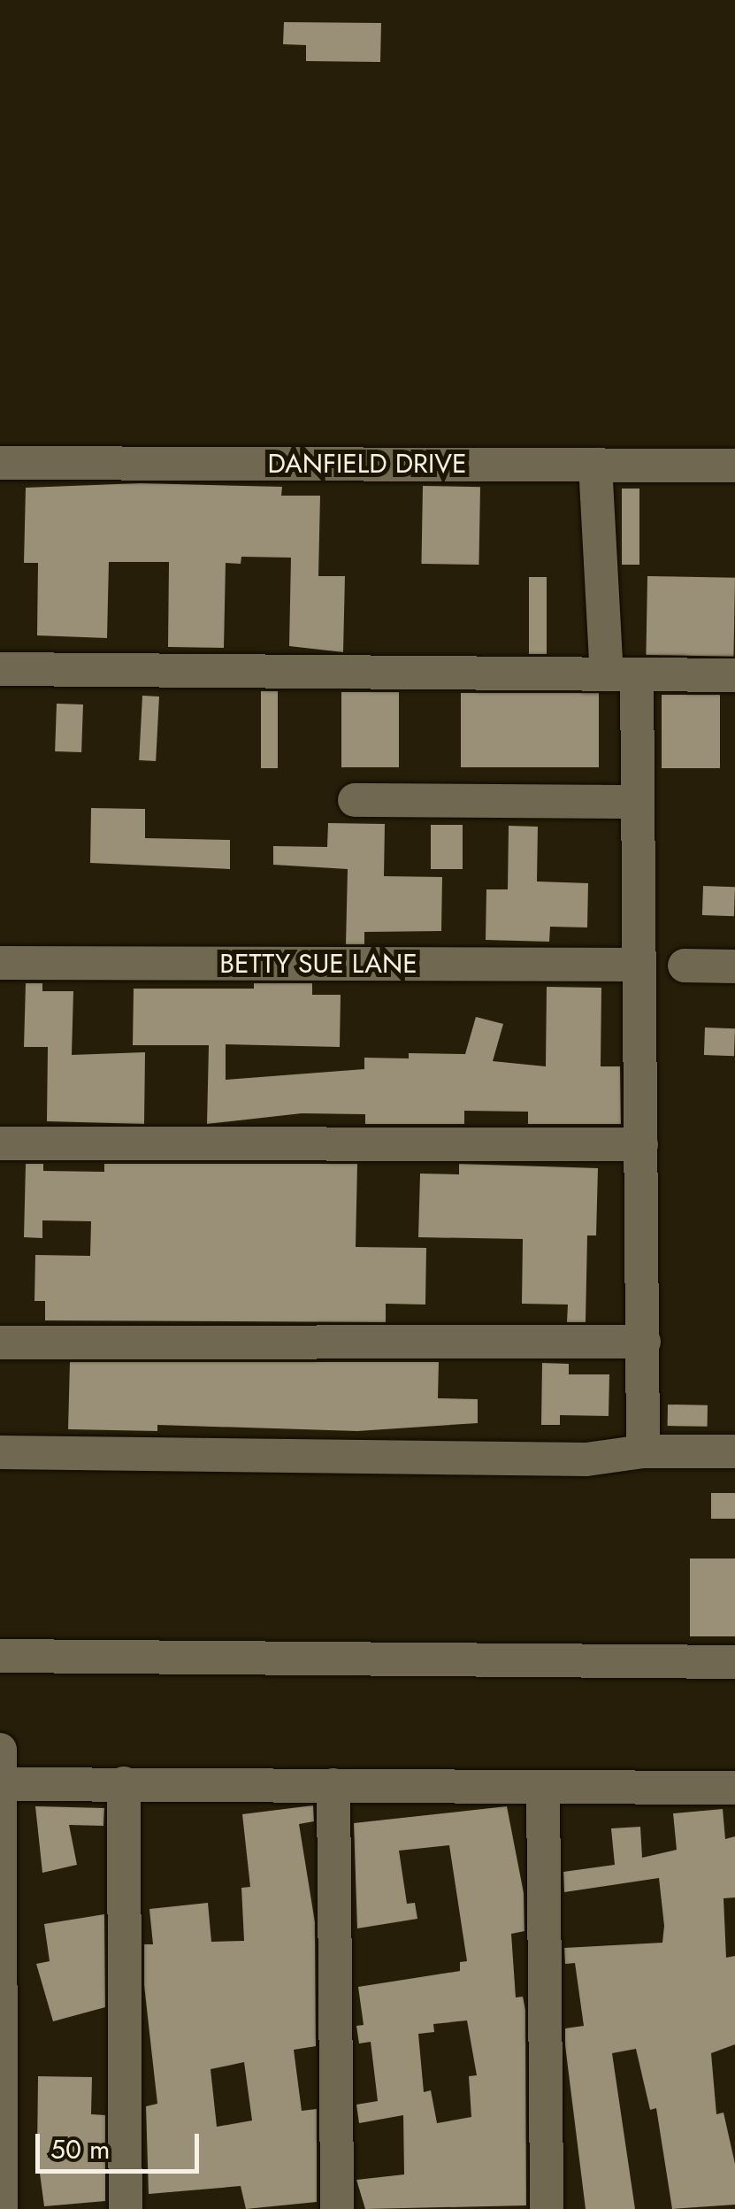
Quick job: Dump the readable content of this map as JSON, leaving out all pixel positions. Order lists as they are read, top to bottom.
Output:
{
  "streets": {
    "street": ["DANFIELD DRIVE", "BETTY SUE LANE"]
  },
  "scale_bar": "50 m"
}
